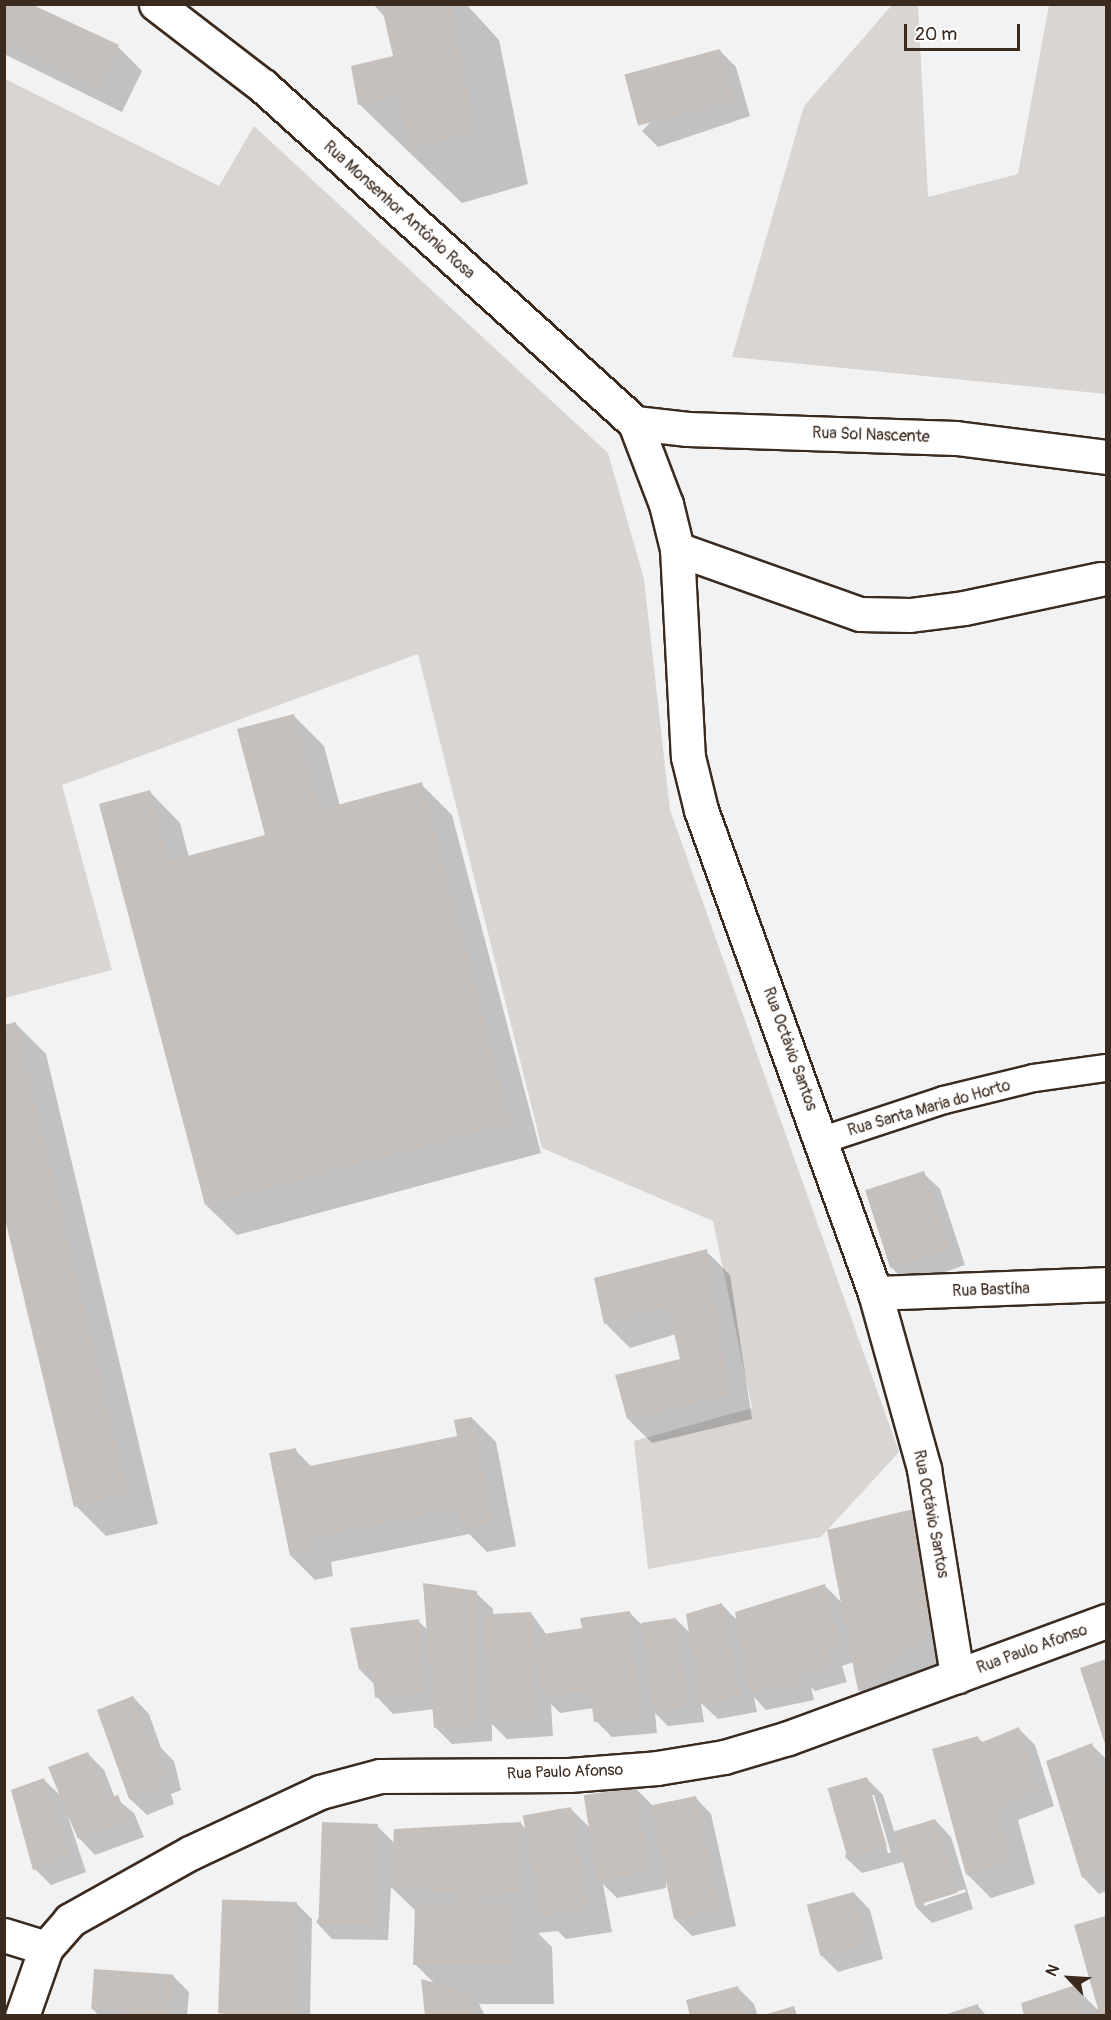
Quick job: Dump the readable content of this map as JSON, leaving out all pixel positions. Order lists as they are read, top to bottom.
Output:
{
  "streets": {
    "street": [
      "Rua Monsenhor Antônio Rosa",
      "Rua Sol Nascente",
      "Rua Octávio Santos",
      "Rua Santa Maria do Horto",
      "Rua Bastíha",
      "Rua Paulo Afonso"
    ]
  },
  "crossings": [
    ["Rua Monsenhor Antônio Rosa", "Rua Sol Nascente"],
    ["Rua Monsenhor Antônio Rosa", "Rua Octávio Santos"],
    ["Rua Sol Nascente", "Rua Octávio Santos"],
    ["Rua Octávio Santos", "Rua Santa Maria do Horto"],
    ["Rua Octávio Santos", "Rua Bastíha"],
    ["Rua Octávio Santos", "Rua Paulo Afonso"]
  ],
  "scale_bar": "20 m",
  "north": "top left"
}
